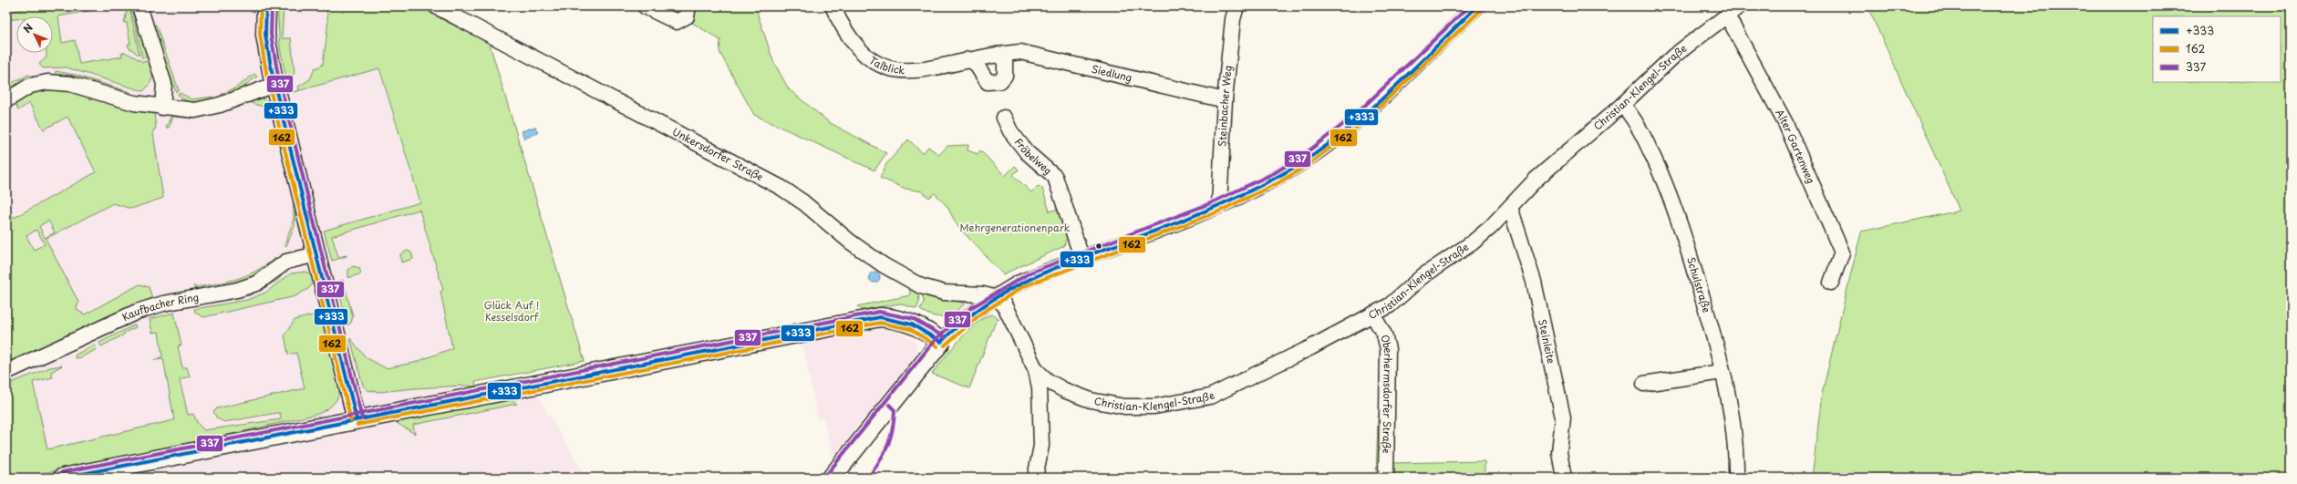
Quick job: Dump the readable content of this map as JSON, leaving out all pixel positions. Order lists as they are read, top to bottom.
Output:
{
  "streets": {
    "street": [
      "Talblick",
      "Siedlung",
      "Christian-Klengel-Straße",
      "Steinbacher Weg",
      "Alter Gartenweg",
      "Unkersdorfer Straße",
      "Fröbelweg",
      "Schulstraße",
      "Kaufbacher Ring",
      "Steinleite",
      "Oberhermsdorfer Straße"
    ]
  },
  "crossings": [
    ["Talblick", "Siedlung"],
    ["Siedlung", "Steinbacher Weg"],
    ["Christian-Klengel-Straße", "Alter Gartenweg"],
    ["Christian-Klengel-Straße", "Unkersdorfer Straße"],
    ["Christian-Klengel-Straße", "Schulstraße"],
    ["Christian-Klengel-Straße", "Steinleite"],
    ["Christian-Klengel-Straße", "Oberhermsdorfer Straße"]
  ],
  "parks": ["Mehrgenerationenpark", "Glück Auf ! Kesselsdorf"],
  "lines": ["transit line +333", "transit line 162", "transit line 337"],
  "legend": ["+333", "162", "337"],
  "north": "top left"
}
